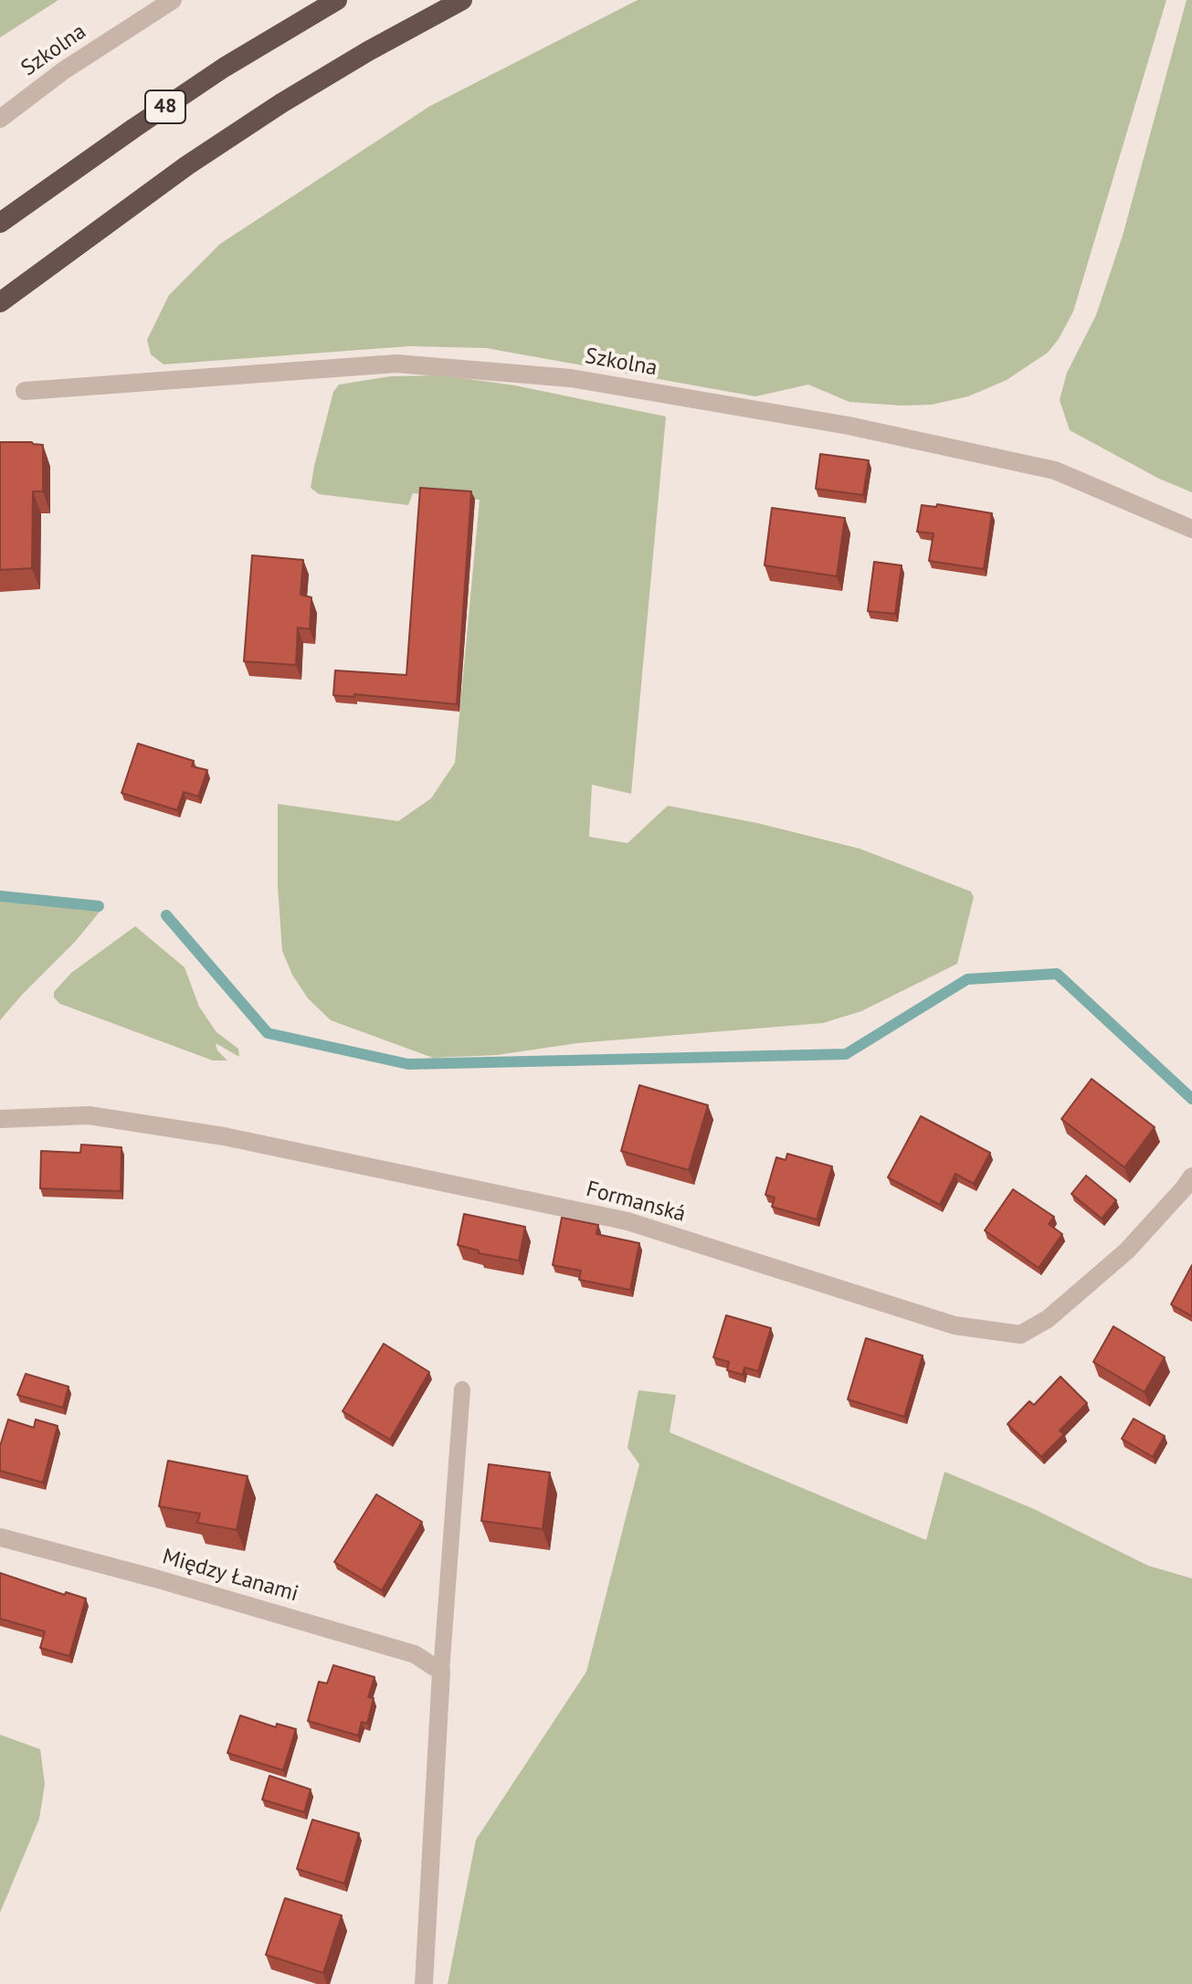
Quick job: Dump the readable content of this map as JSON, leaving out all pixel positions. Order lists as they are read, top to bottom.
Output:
{
  "streets": {
    "highway": ["48"],
    "street": ["Szkolna", "Formanská", "Między Łanami"]
  }
}
